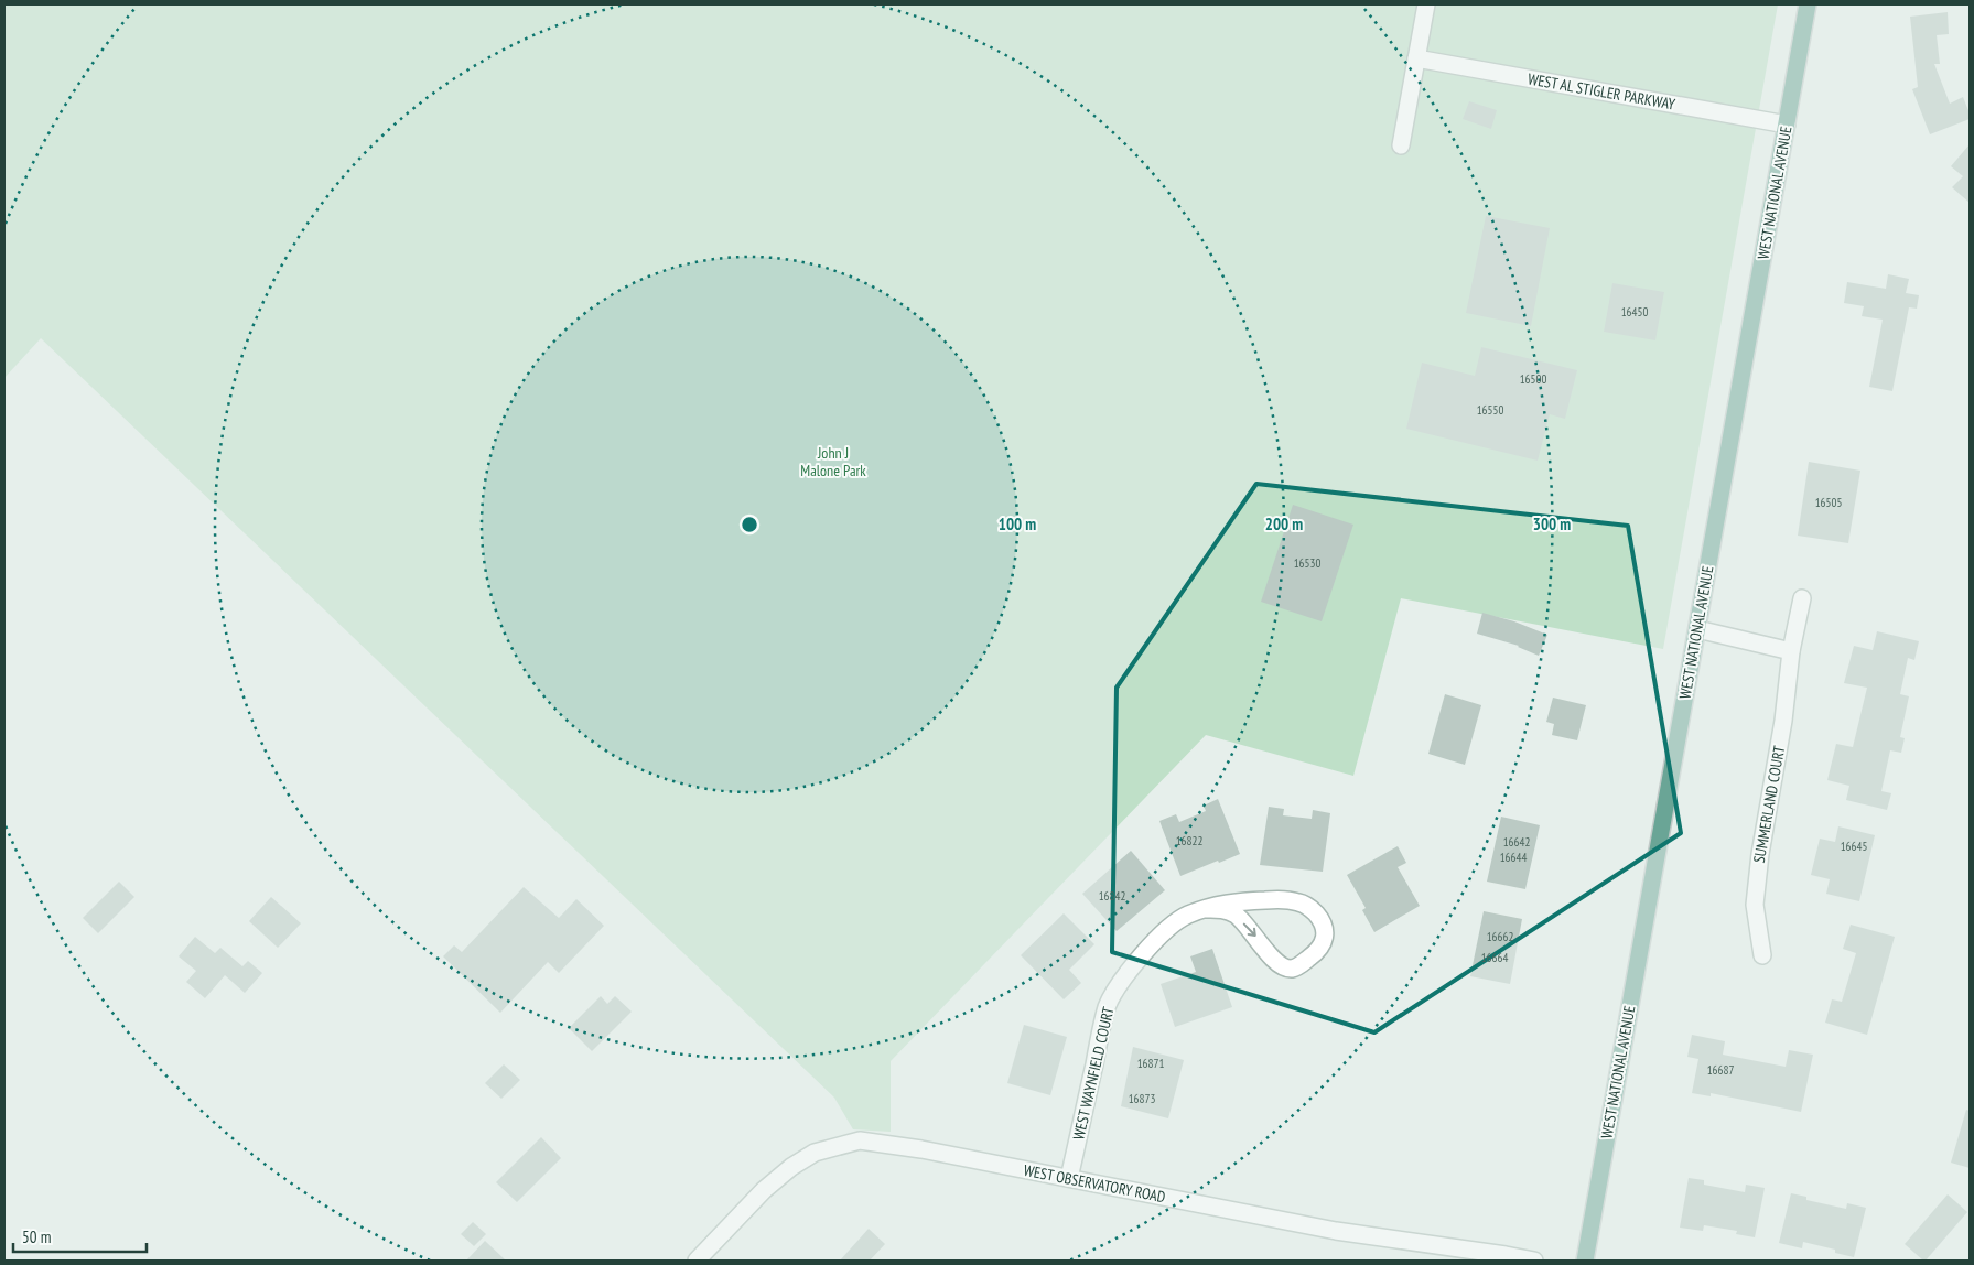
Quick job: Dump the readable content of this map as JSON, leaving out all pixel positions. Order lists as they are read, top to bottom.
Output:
{
  "streets": {
    "main road": ["WEST NATIONAL AVENUE"],
    "street": [
      "WEST AL STIGLER PARKWAY",
      "SUMMERLAND COURT",
      "WEST WAYNFIELD COURT",
      "WEST OBSERVATORY ROAD"
    ]
  },
  "crossings": [
    ["WEST AL STIGLER PARKWAY", "WEST NATIONAL AVENUE"],
    ["WEST WAYNFIELD COURT", "WEST OBSERVATORY ROAD"]
  ],
  "parks": ["John J Malone Park"],
  "house_numbers": [
    "16450",
    "16500",
    "16550",
    "16505",
    "16530",
    "16822",
    "16642",
    "16645",
    "16644",
    "16842",
    "16662",
    "16664",
    "16871",
    "16687",
    "16873"
  ],
  "scale_bar": "50 m",
  "rings": ["100 m", "200 m", "300 m"]
}
